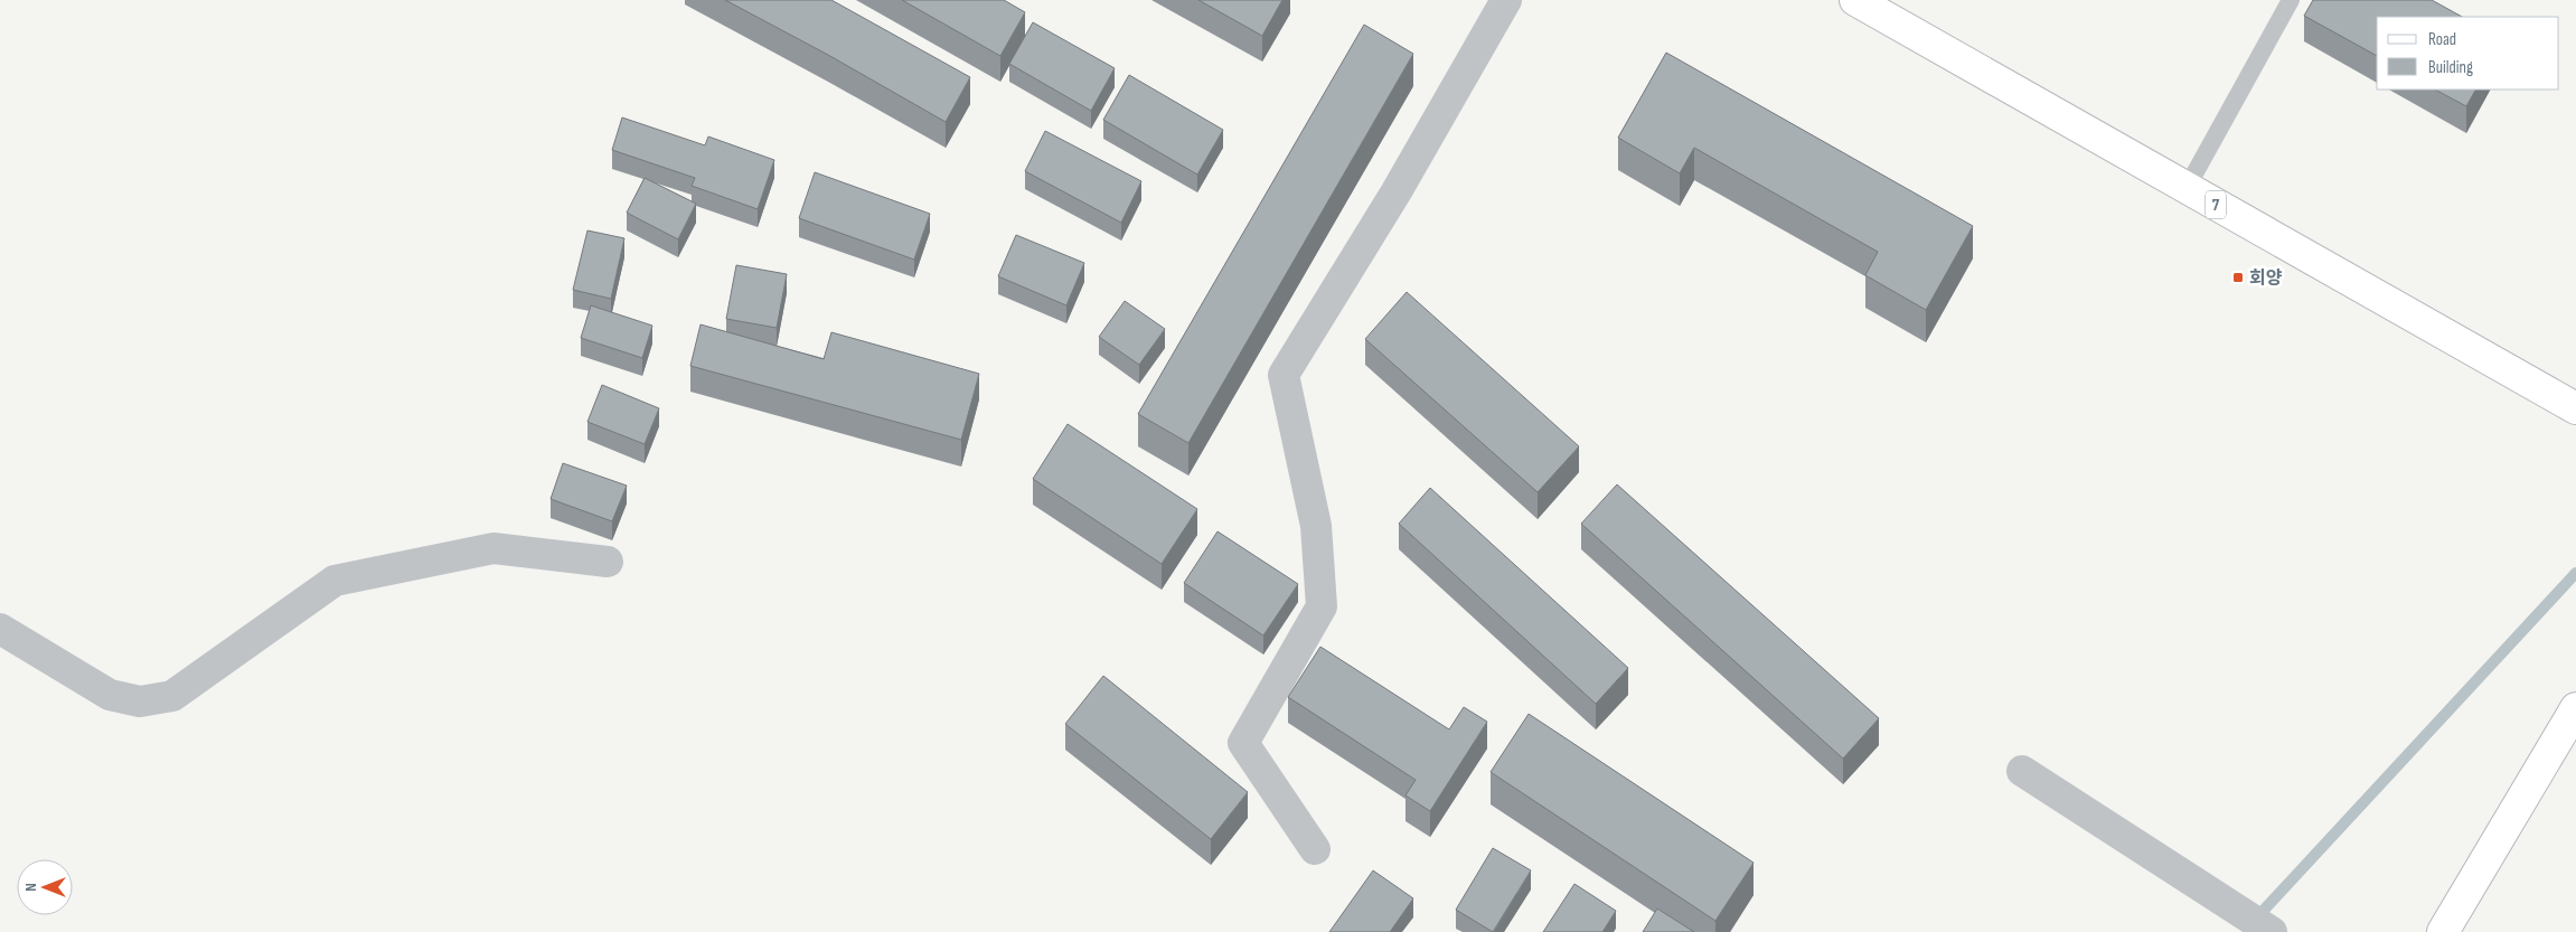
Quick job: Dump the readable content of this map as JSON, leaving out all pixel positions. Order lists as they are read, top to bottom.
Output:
{
  "streets": {
    "main road": ["7"]
  },
  "places": {
    "transit": ["회양"]
  },
  "legend": ["Road", "Building"],
  "north": "left"
}
